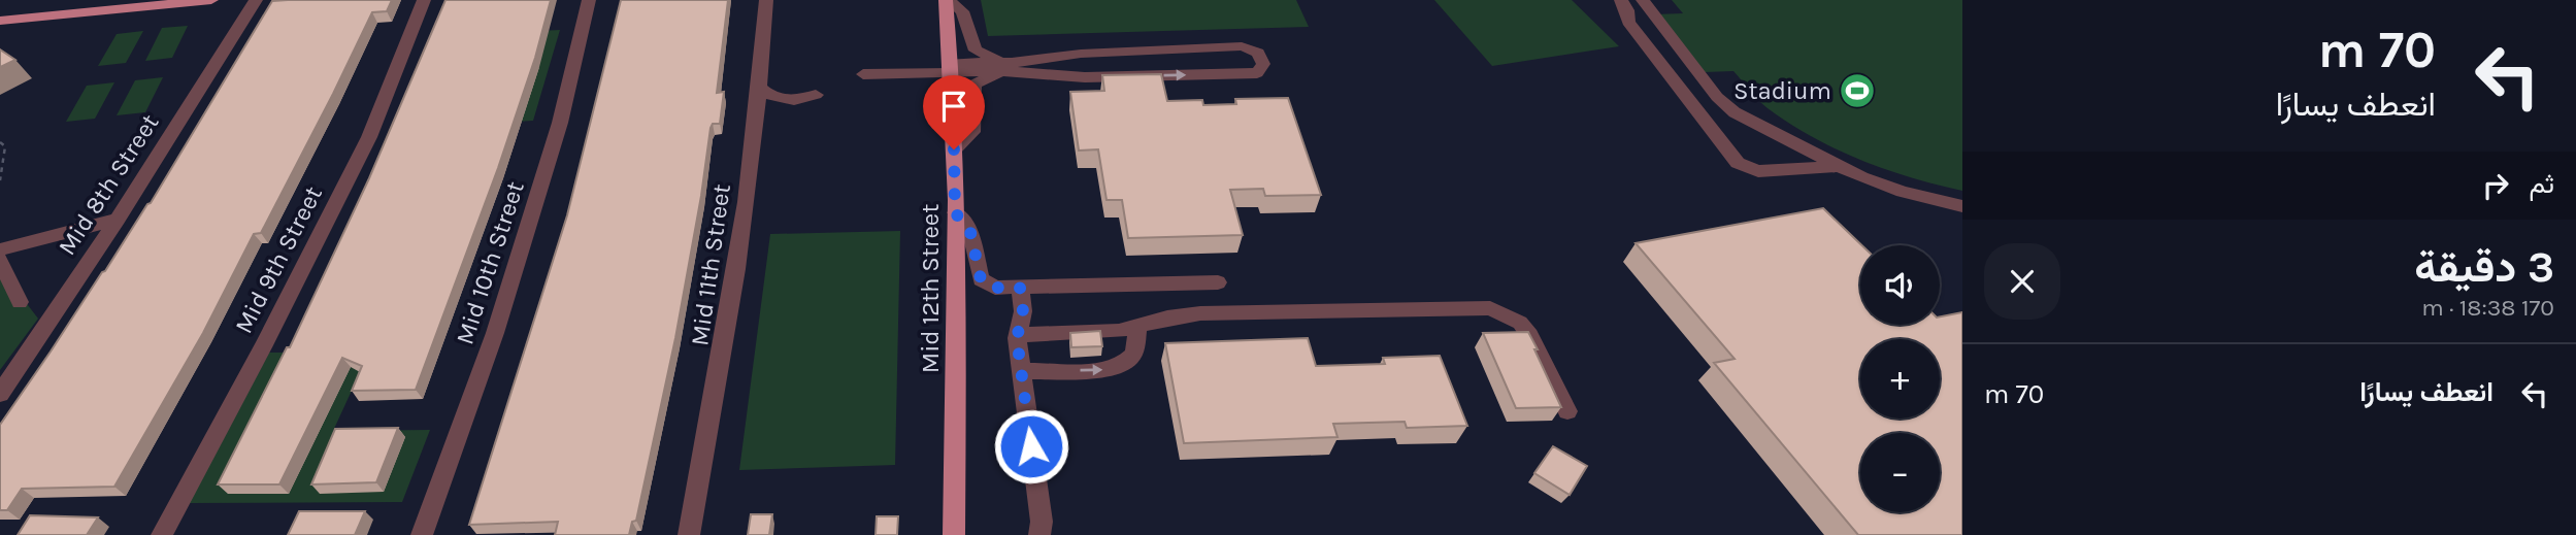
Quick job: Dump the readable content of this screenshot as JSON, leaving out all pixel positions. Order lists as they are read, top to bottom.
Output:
{
  "streets": {
    "main road": ["Mid 12th Street"],
    "street": [
      "Mid 8th Street",
      "Mid 9th Street",
      "Mid 10th Street",
      "Mid 11th Street"
    ]
  },
  "places": {
    "sports": ["Stadium"]
  },
  "page": {
    "turn": ["70 m", "انعطف يسارًا"],
    "then": "ثم",
    "heading": ["3 دقيقة", "170 m · 18:38"],
    "map_buttons": ["+", "−"],
    "list": [
      {
        "name": "انعطف يسارًا",
        "value": "70 m"
      }
    ]
  }
}
